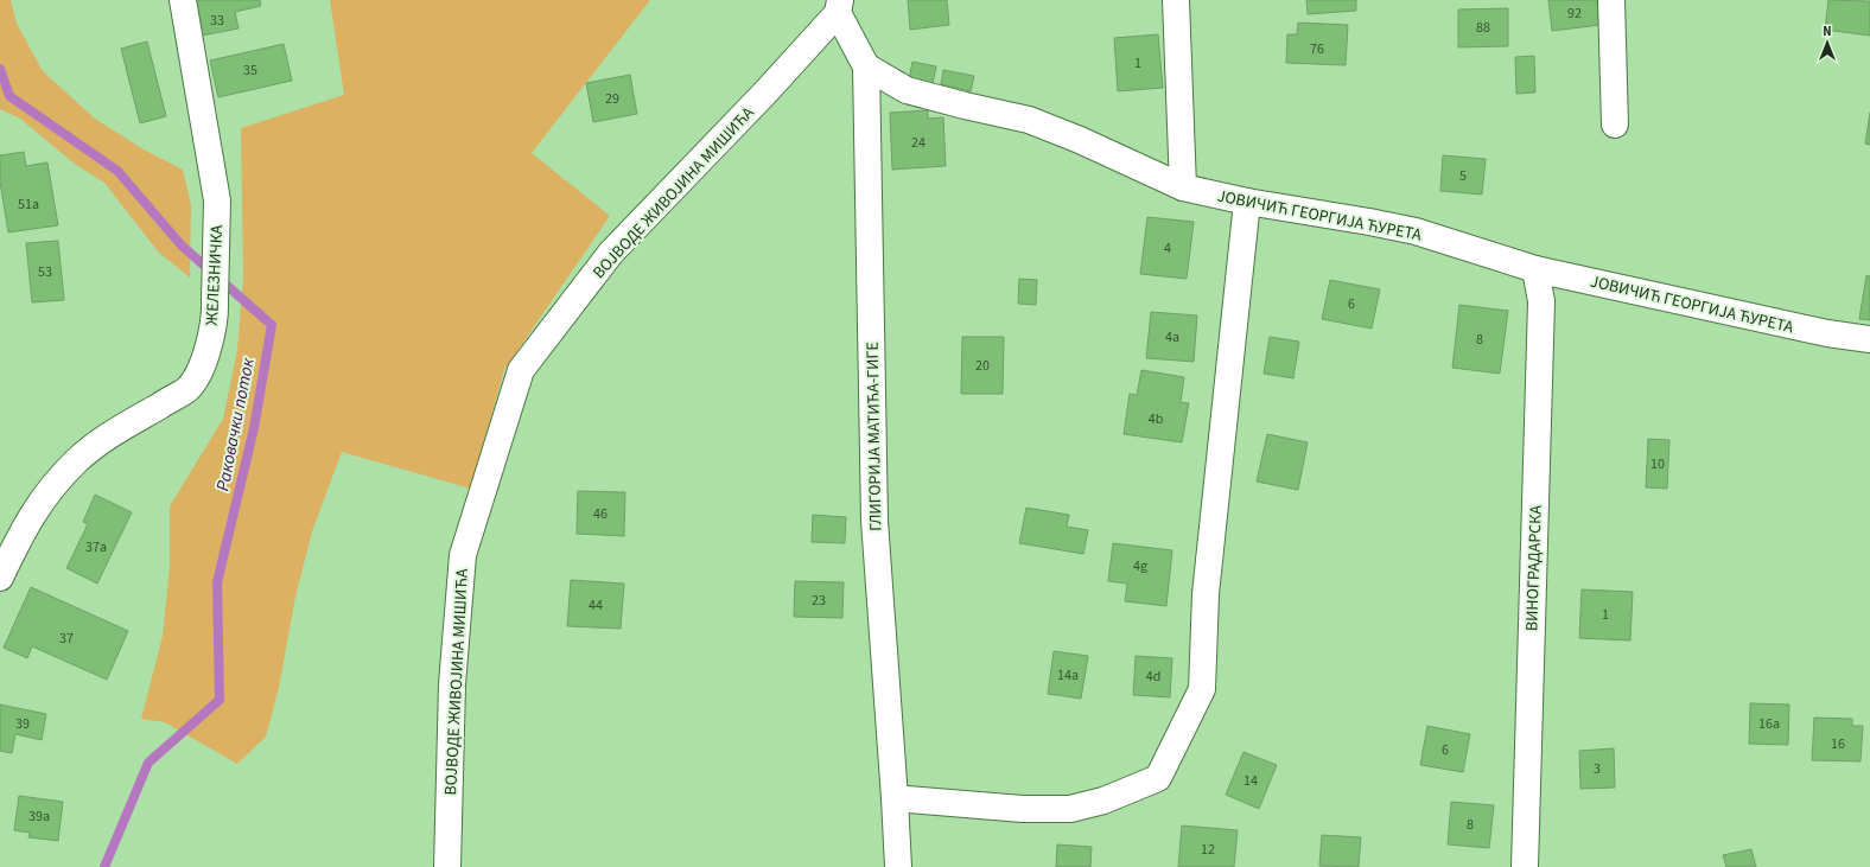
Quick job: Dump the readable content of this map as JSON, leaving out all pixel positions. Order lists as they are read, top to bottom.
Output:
{
  "streets": {
    "street": [
      "ВОЈВОДЕ ЖИВОЈИНА МИШИЋА",
      "ЈОВИЧИЋ ГЕОРГИЈА ЋУРЕТА",
      "ЖЕЛЕЗНИЧКА",
      "ГЛИГОРИЈА МАТИЋА-ГИГЕ",
      "ВИНОГРАДАРСКА"
    ]
  },
  "crossings": [
    ["ВОЈВОДЕ ЖИВОЈИНА МИШИЋА", "ГЛИГОРИЈА МАТИЋА-ГИГЕ"],
    ["ЈОВИЧИЋ ГЕОРГИЈА ЋУРЕТА", "ГЛИГОРИЈА МАТИЋА-ГИГЕ"],
    ["ЈОВИЧИЋ ГЕОРГИЈА ЋУРЕТА", "ВИНОГРАДАРСКА"]
  ],
  "water": ["Раковачки поток"],
  "house_numbers": [
    "92",
    "33",
    "88",
    "76",
    "1",
    "35",
    "29",
    "24",
    "5",
    "51a",
    "4",
    "53",
    "6",
    "4a",
    "8",
    "20",
    "4b",
    "10",
    "46",
    "37a",
    "4g",
    "23",
    "44",
    "1",
    "37",
    "14a",
    "4d",
    "39",
    "16a",
    "16",
    "6",
    "3",
    "14",
    "39a",
    "8",
    "12"
  ],
  "north": "top"
}
